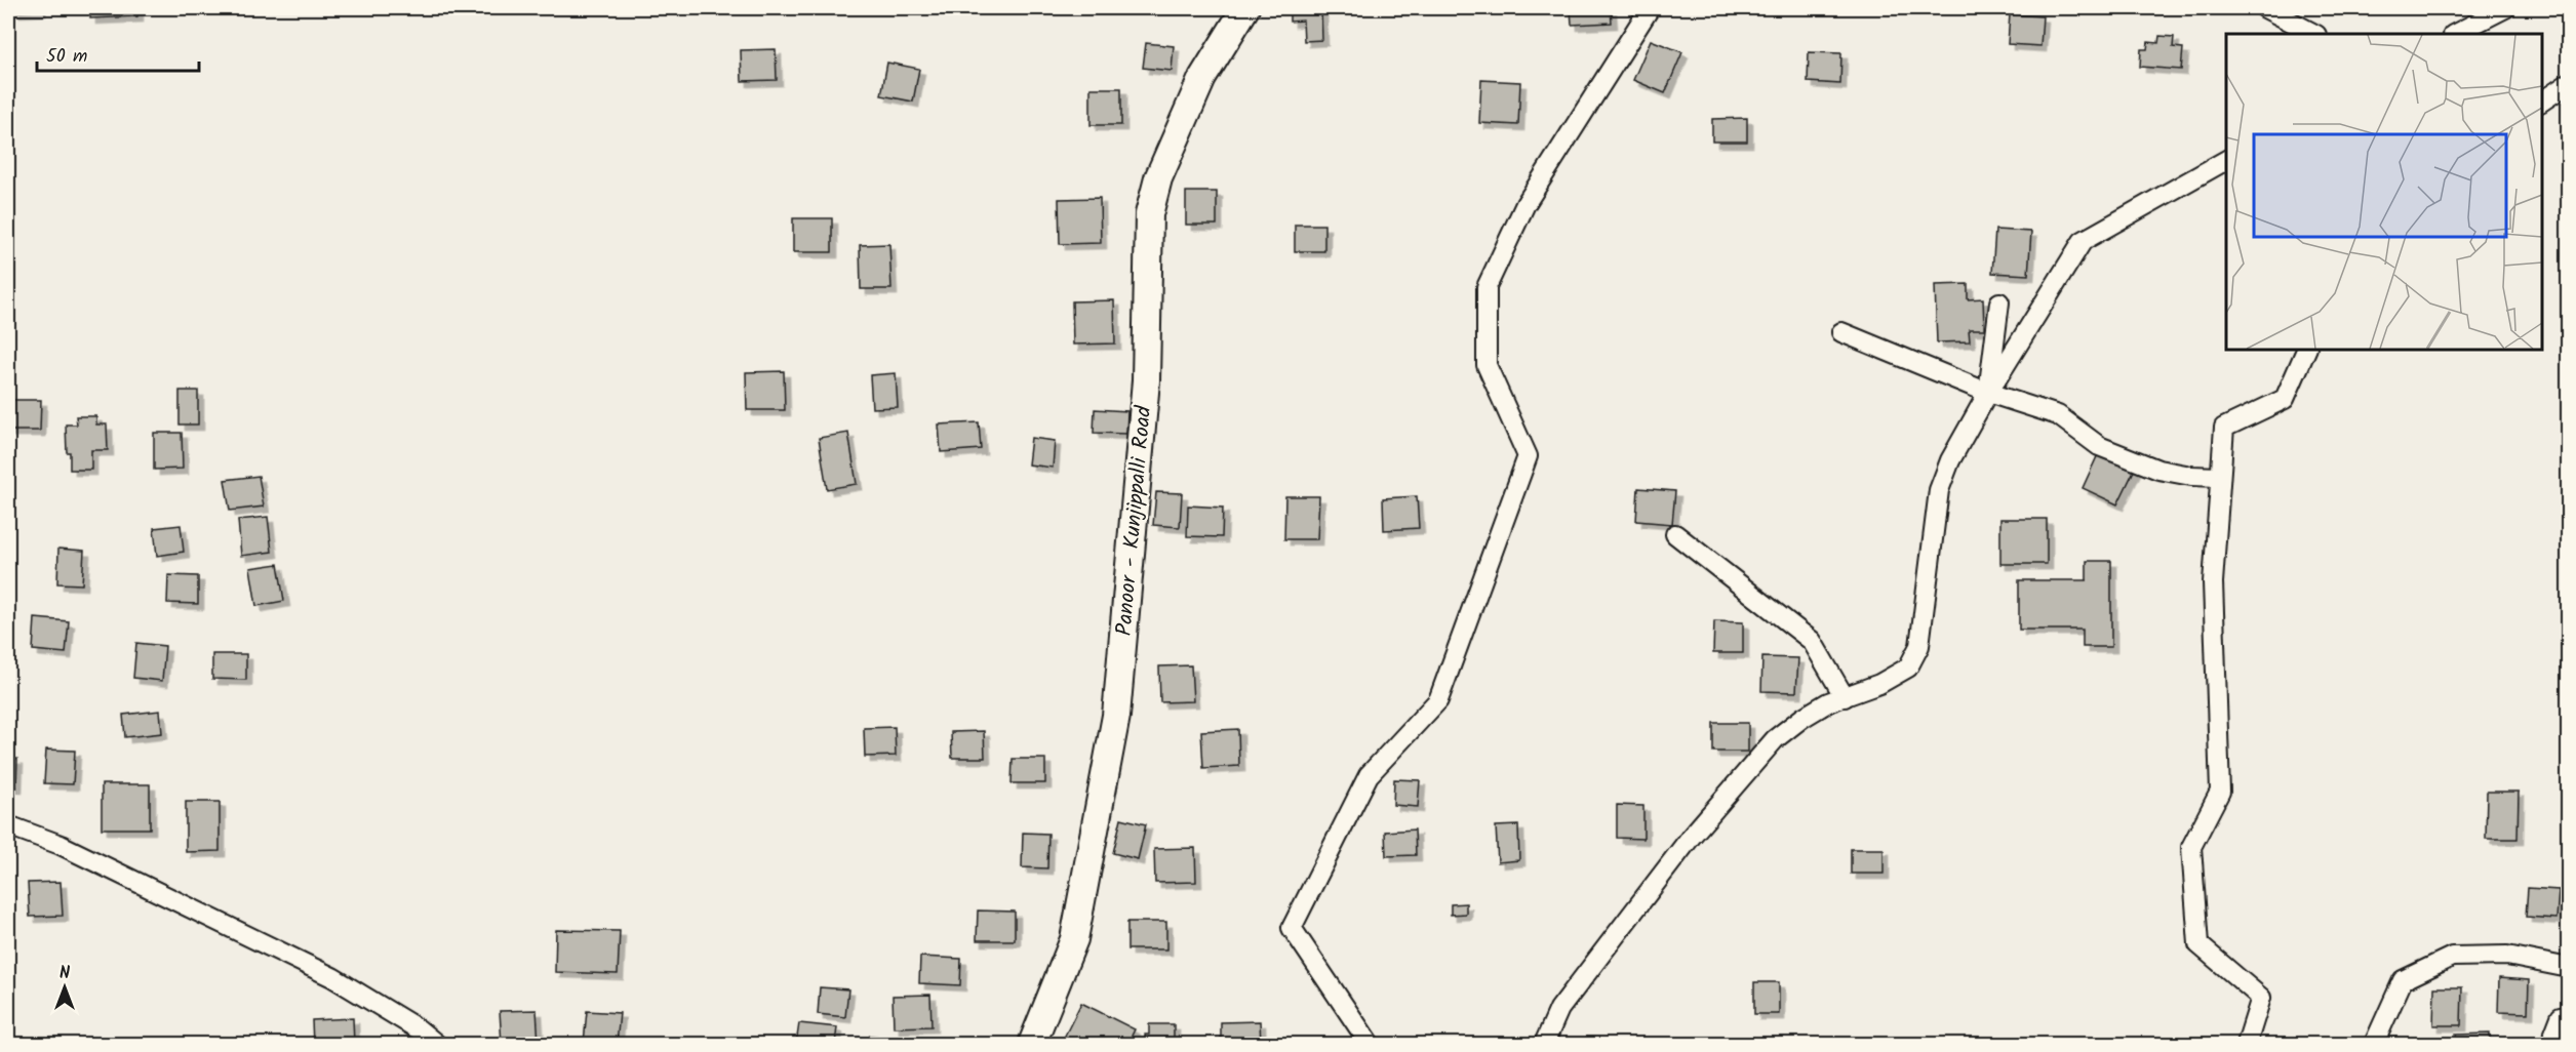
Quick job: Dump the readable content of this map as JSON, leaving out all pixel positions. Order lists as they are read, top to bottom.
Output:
{
  "streets": {
    "main road": ["Panoor - Kunjippalli Road"]
  },
  "scale_bar": "50 m",
  "north": "top"
}
